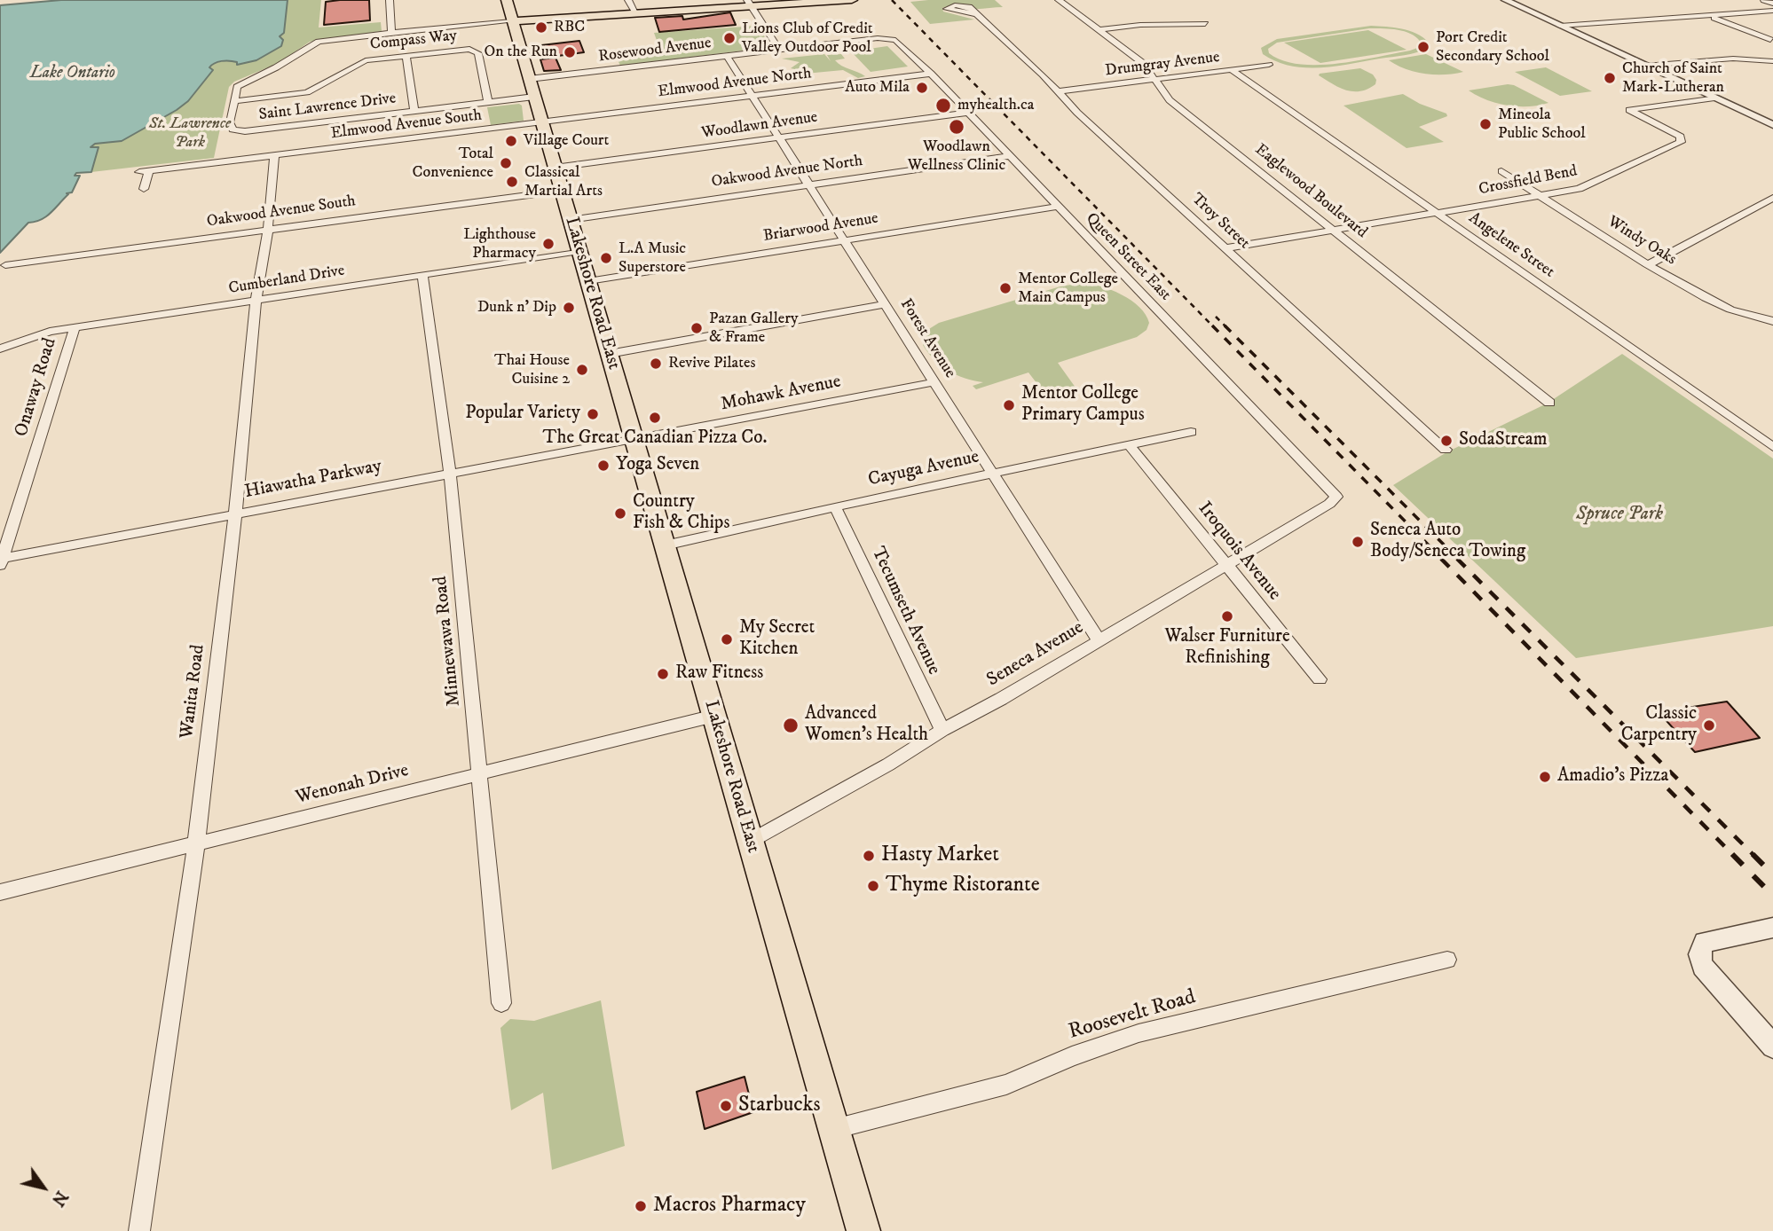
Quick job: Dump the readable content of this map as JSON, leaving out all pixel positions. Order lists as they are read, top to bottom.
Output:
{
  "streets": {
    "main road": ["Lakeshore Road East"],
    "street": [
      "Compass Way",
      "Rosewood Avenue",
      "Drumgray Avenue",
      "Elmwood Avenue North",
      "Saint Lawrence Drive",
      "Elmwood Avenue South",
      "Woodlawn Avenue",
      "Oakwood Avenue North",
      "Crossfield Bend",
      "Eaglewood Boulevard",
      "Oakwood Avenue South",
      "Troy Street",
      "Briarwood Avenue",
      "Windy Oaks",
      "Angelene Street",
      "Queen Street East",
      "Cumberland Drive",
      "Forest Avenue",
      "Onaway Road",
      "Mohawk Avenue",
      "Cayuga Avenue",
      "Hiawatha Parkway",
      "Iroquois Avenue",
      "Tecumseth Avenue",
      "Minnewawa Road",
      "Seneca Avenue",
      "Wanita Road",
      "Wenonah Drive",
      "Roosevelt Road"
    ]
  },
  "crossings": [
    ["Compass Way", "Saint Lawrence Drive"],
    ["Rosewood Avenue", "Queen Street East"],
    ["Rosewood Avenue", "Lakeshore Road East"],
    ["Rosewood Avenue", "Forest Avenue"],
    ["Drumgray Avenue", "Eaglewood Boulevard"],
    ["Drumgray Avenue", "Troy Street"],
    ["Drumgray Avenue", "Angelene Street"],
    ["Elmwood Avenue North", "Elmwood Avenue South"],
    ["Elmwood Avenue North", "Queen Street East"],
    ["Elmwood Avenue North", "Lakeshore Road East"],
    ["Elmwood Avenue North", "Forest Avenue"],
    ["Saint Lawrence Drive", "Lakeshore Road East"],
    ["Elmwood Avenue South", "Lakeshore Road East"],
    ["Elmwood Avenue South", "Wanita Road"],
    ["Woodlawn Avenue", "Queen Street East"],
    ["Woodlawn Avenue", "Lakeshore Road East"],
    ["Woodlawn Avenue", "Forest Avenue"],
    ["Oakwood Avenue North", "Queen Street East"],
    ["Oakwood Avenue North", "Lakeshore Road East"],
    ["Oakwood Avenue North", "Forest Avenue"],
    ["Crossfield Bend", "Eaglewood Boulevard"],
    ["Crossfield Bend", "Troy Street"],
    ["Crossfield Bend", "Windy Oaks"],
    ["Crossfield Bend", "Angelene Street"],
    ["Oakwood Avenue South", "Lakeshore Road East"],
    ["Oakwood Avenue South", "Wanita Road"],
    ["Briarwood Avenue", "Queen Street East"],
    ["Briarwood Avenue", "Lakeshore Road East"],
    ["Briarwood Avenue", "Forest Avenue"],
    ["Queen Street East", "Seneca Avenue"],
    ["Cumberland Drive", "Lakeshore Road East"],
    ["Cumberland Drive", "Onaway Road"],
    ["Cumberland Drive", "Minnewawa Road"],
    ["Cumberland Drive", "Wanita Road"],
    ["Lakeshore Road East", "Mohawk Avenue"],
    ["Lakeshore Road East", "Cayuga Avenue"],
    ["Lakeshore Road East", "Hiawatha Parkway"],
    ["Lakeshore Road East", "Seneca Avenue"],
    ["Lakeshore Road East", "Wenonah Drive"],
    ["Lakeshore Road East", "Roosevelt Road"],
    ["Forest Avenue", "Mohawk Avenue"],
    ["Forest Avenue", "Cayuga Avenue"],
    ["Forest Avenue", "Seneca Avenue"],
    ["Onaway Road", "Hiawatha Parkway"],
    ["Mohawk Avenue", "Hiawatha Parkway"],
    ["Cayuga Avenue", "Iroquois Avenue"],
    ["Cayuga Avenue", "Tecumseth Avenue"],
    ["Hiawatha Parkway", "Minnewawa Road"],
    ["Hiawatha Parkway", "Wanita Road"],
    ["Iroquois Avenue", "Seneca Avenue"],
    ["Tecumseth Avenue", "Seneca Avenue"],
    ["Minnewawa Road", "Wenonah Drive"],
    ["Wanita Road", "Wenonah Drive"]
  ],
  "water": ["Lake Ontario"],
  "parks": ["St. Lawrence Park", "Spruce Park"],
  "places": [
    "RBC",
    "Lions Club of Credit Valley Outdoor Pool",
    "Port Credit Secondary School",
    "On the Run",
    "Church of Saint Mark-Lutheran",
    "Auto Mila",
    "myhealth.ca",
    "Mineola Public School",
    "Woodlawn Wellness Clinic",
    "Village Court",
    "Total Convenience",
    "Classical Martial Arts",
    "Lighthouse Pharmacy",
    "L.A Music Superstore",
    "Mentor College Main Campus",
    "Dunk n' Dip",
    "Pazan Gallery & Frame",
    "Revive Pilates",
    "Thai House Cuisine 2",
    "Mentor College Primary Campus",
    "Popular Variety",
    "The Great Canadian Pizza Co.",
    "SodaStream",
    "Yoga Seven",
    "Country Fish & Chips",
    "Seneca Auto Body/Seneca Towing",
    "Walser Furniture Refinishing",
    "My Secret Kitchen",
    "Raw Fitness",
    "Advanced Women’s Health",
    "Classic Carpentry",
    "Amadio's Pizza",
    "Hasty Market",
    "Thyme Ristorante",
    "Starbucks",
    "Macros Pharmacy"
  ],
  "north": "bottom right"
}
